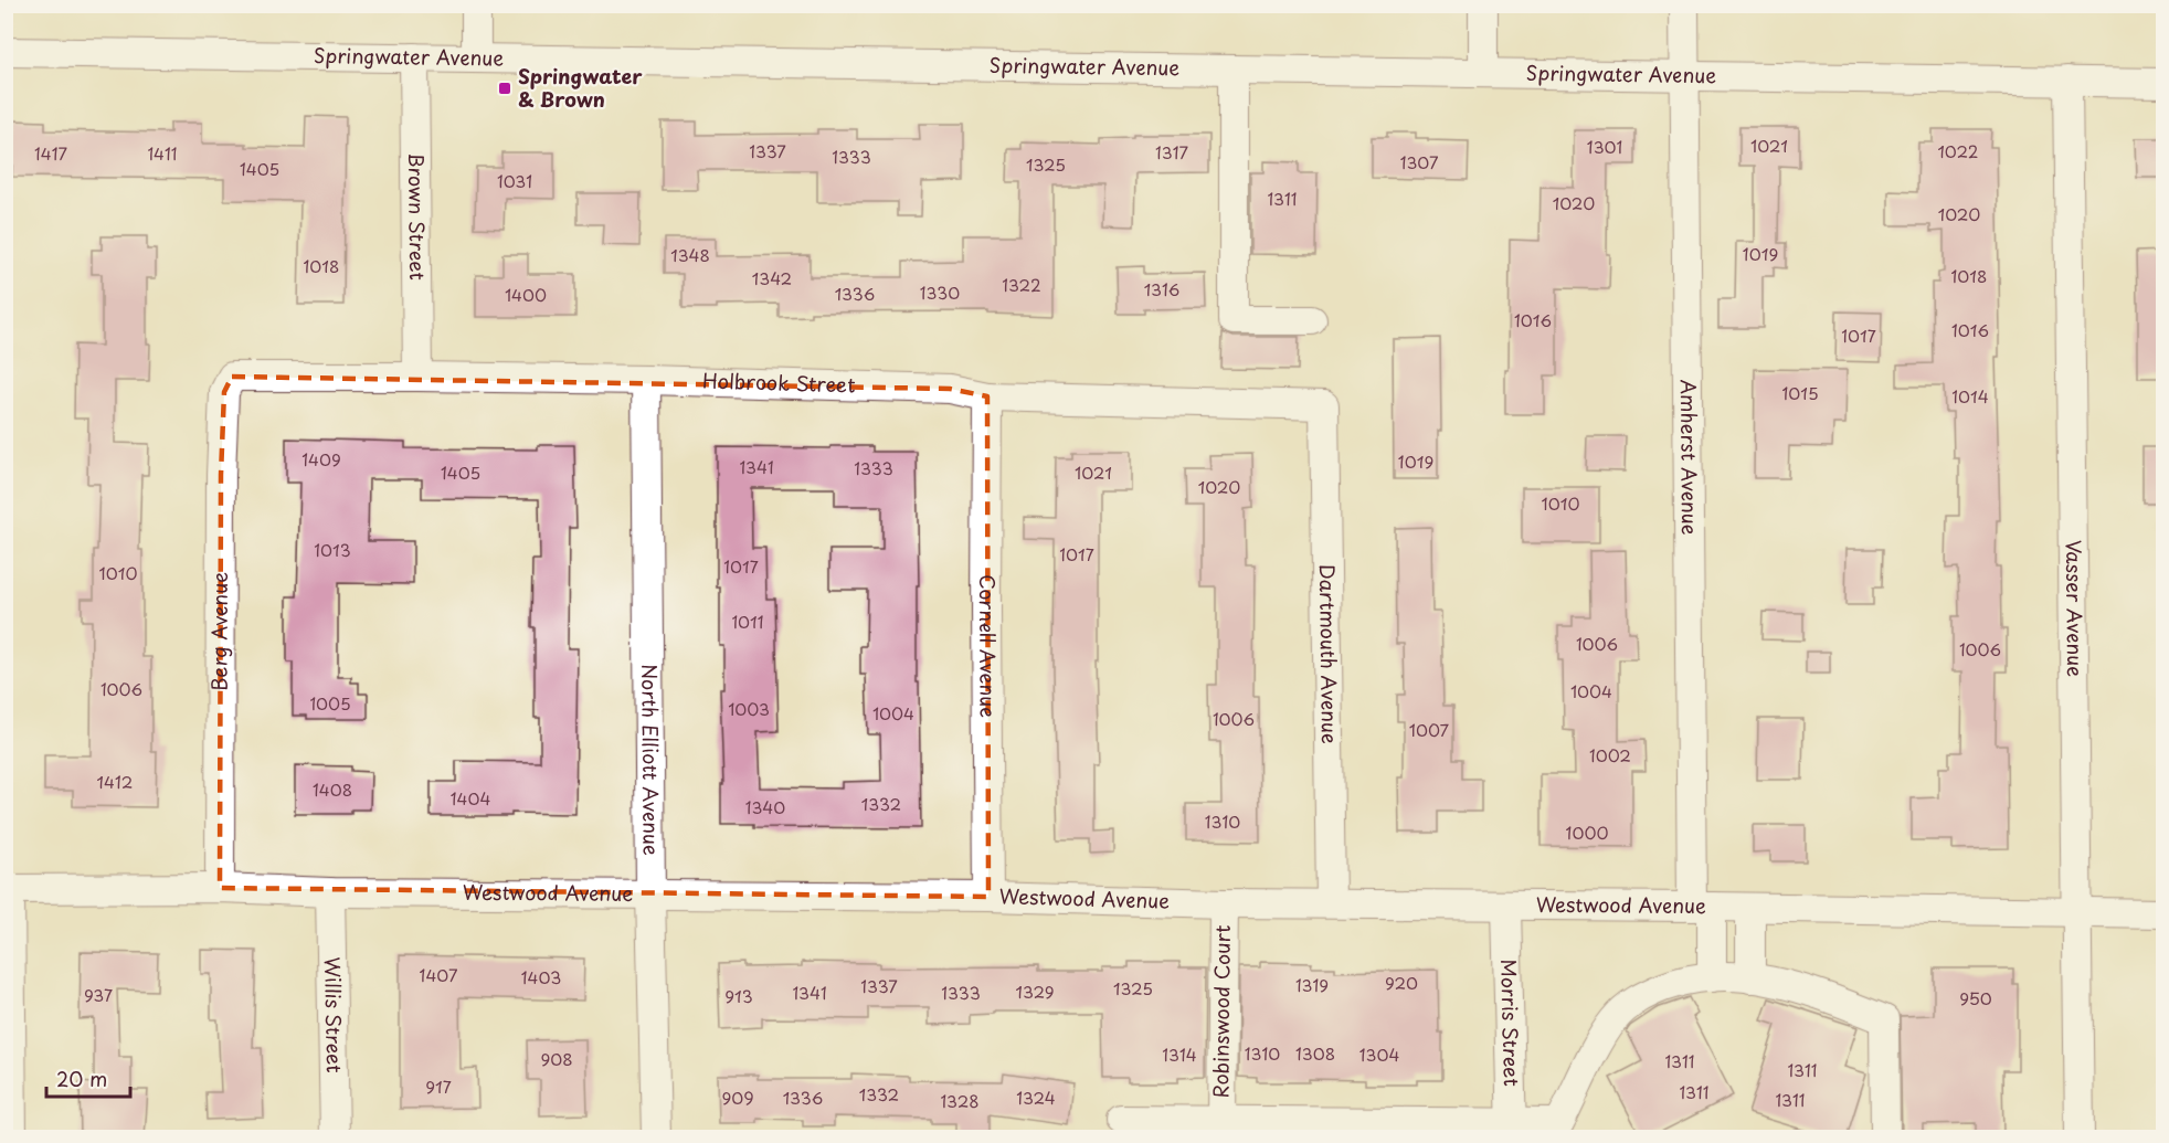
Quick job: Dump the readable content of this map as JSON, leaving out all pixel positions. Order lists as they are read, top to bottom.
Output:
{
  "streets": {
    "street": [
      "Springwater Avenue",
      "Brown Street",
      "Holbrook Street",
      "Amherst Avenue",
      "Vasser Avenue",
      "Berg Avenue",
      "Cornell Avenue",
      "Dartmouth Avenue",
      "North Elliott Avenue",
      "Westwood Avenue",
      "Robinswood Court",
      "Willis Street",
      "Morris Street"
    ]
  },
  "crossings": [
    ["Springwater Avenue", "Brown Street"],
    ["Springwater Avenue", "Amherst Avenue"],
    ["Springwater Avenue", "Vasser Avenue"],
    ["Brown Street", "Holbrook Street"],
    ["Holbrook Street", "Berg Avenue"],
    ["Holbrook Street", "Cornell Avenue"],
    ["Holbrook Street", "Dartmouth Avenue"],
    ["Holbrook Street", "North Elliott Avenue"],
    ["Amherst Avenue", "Westwood Avenue"],
    ["Amherst Avenue", "Robinswood Court"],
    ["Vasser Avenue", "Westwood Avenue"],
    ["Berg Avenue", "Westwood Avenue"],
    ["Cornell Avenue", "Westwood Avenue"],
    ["Dartmouth Avenue", "Westwood Avenue"],
    ["North Elliott Avenue", "Westwood Avenue"],
    ["Westwood Avenue", "Robinswood Court"],
    ["Westwood Avenue", "Willis Street"],
    ["Westwood Avenue", "Morris Street"],
    ["Robinswood Court", "Morris Street"]
  ],
  "places": {
    "transit": ["Springwater & Brown"]
  },
  "house_numbers": [
    "1021",
    "1301",
    "1337",
    "1022",
    "1317",
    "1417",
    "1411",
    "1333",
    "1307",
    "1325",
    "1405",
    "1031",
    "1311",
    "1020",
    "1020",
    "1019",
    "1348",
    "1018",
    "1018",
    "1342",
    "1322",
    "1316",
    "1330",
    "1336",
    "1400",
    "1016",
    "1016",
    "1017",
    "1015",
    "1014",
    "1409",
    "1019",
    "1341",
    "1333",
    "1405",
    "1021",
    "1020",
    "1010",
    "1013",
    "1017",
    "1017",
    "1010",
    "1011",
    "1006",
    "1006",
    "1006",
    "1004",
    "1005",
    "1003",
    "1004",
    "1006",
    "1007",
    "1002",
    "1412",
    "1408",
    "1404",
    "1332",
    "1340",
    "1310",
    "1000",
    "1407",
    "1403",
    "920",
    "1319",
    "1337",
    "1325",
    "1329",
    "1341",
    "1333",
    "937",
    "913",
    "950",
    "1310",
    "1308",
    "1314",
    "1304",
    "908",
    "1311",
    "1311",
    "917",
    "1311",
    "1332",
    "909",
    "1336",
    "1324",
    "1311",
    "1328"
  ],
  "scale_bar": "20 m"
}
